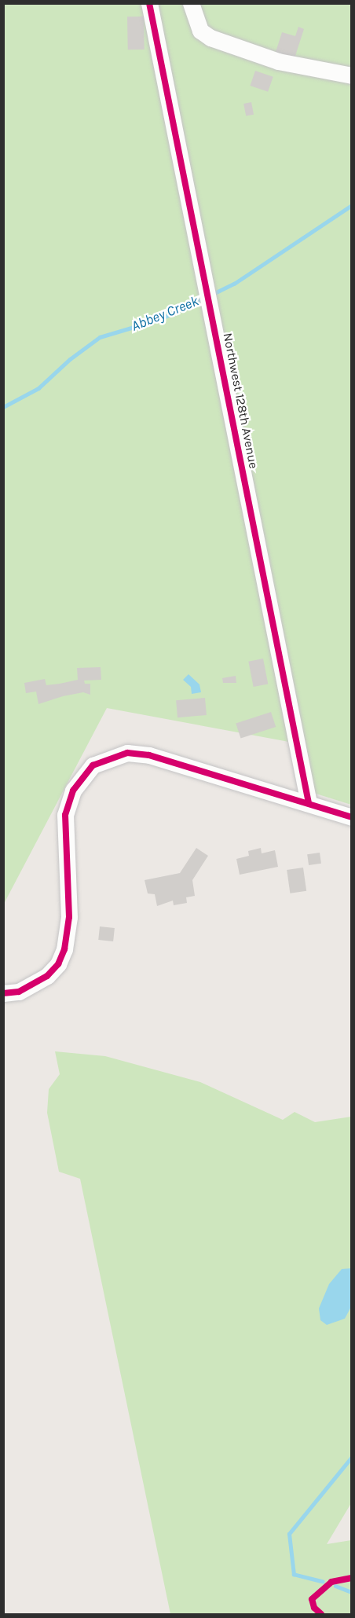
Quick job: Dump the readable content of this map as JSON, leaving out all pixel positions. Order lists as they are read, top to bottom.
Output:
{
  "streets": {
    "street": ["Northwest 128th Avenue"]
  },
  "water": ["Abbey Creek"]
}
